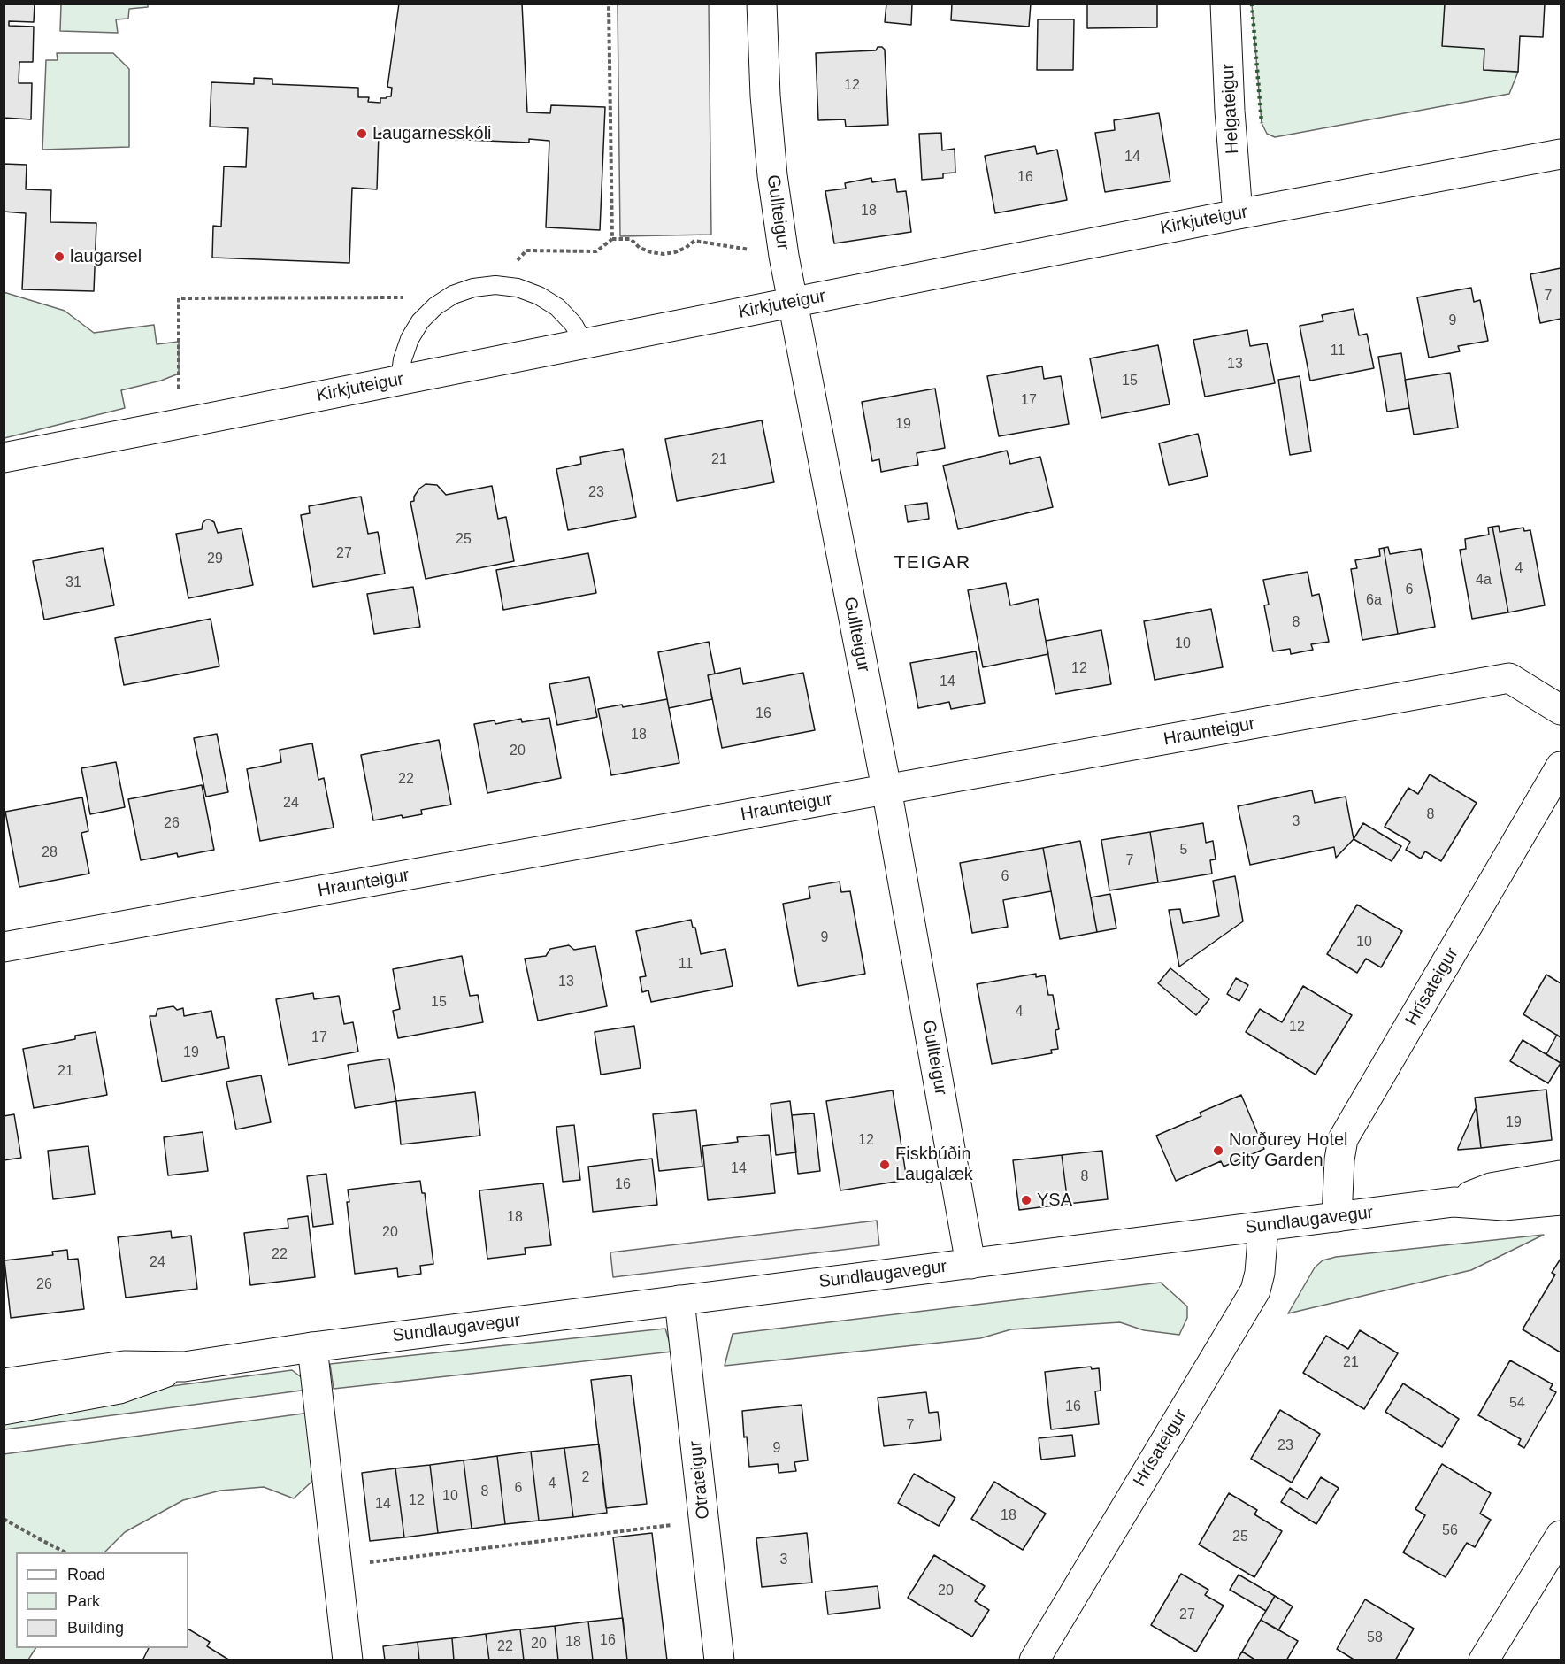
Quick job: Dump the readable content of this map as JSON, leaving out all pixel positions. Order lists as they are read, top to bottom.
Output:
{
  "streets": {
    "street": [
      "Helgateigur",
      "Gullteigur",
      "Kirkjuteigur",
      "Hraunteigur",
      "Hrísateigur",
      "Sundlaugavegur",
      "Otrateigur"
    ]
  },
  "crossings": [
    ["Helgateigur", "Kirkjuteigur"],
    ["Gullteigur", "Kirkjuteigur"],
    ["Gullteigur", "Hraunteigur"],
    ["Gullteigur", "Sundlaugavegur"],
    ["Hrísateigur", "Sundlaugavegur"],
    ["Sundlaugavegur", "Otrateigur"]
  ],
  "districts": ["TEIGAR"],
  "places": [
    "Laugarnesskóli",
    "laugarsel",
    "Norðurey Hotel City Garden",
    "Fiskbúðin Laugalæk",
    "YSA"
  ],
  "house_numbers": [
    "12",
    "14",
    "16",
    "18",
    "7",
    "9",
    "11",
    "13",
    "15",
    "17",
    "19",
    "21",
    "23",
    "25",
    "27",
    "29",
    "4",
    "4a",
    "31",
    "6",
    "6a",
    "8",
    "10",
    "12",
    "14",
    "16",
    "18",
    "20",
    "22",
    "24",
    "8",
    "3",
    "26",
    "5",
    "28",
    "7",
    "6",
    "9",
    "10",
    "11",
    "13",
    "15",
    "4",
    "12",
    "17",
    "19",
    "21",
    "19",
    "12",
    "14",
    "8",
    "16",
    "18",
    "20",
    "22",
    "24",
    "26",
    "21",
    "54",
    "16",
    "7",
    "23",
    "9",
    "2",
    "4",
    "6",
    "8",
    "10",
    "12",
    "14",
    "18",
    "56",
    "25",
    "3",
    "20",
    "27",
    "58",
    "16",
    "18",
    "20",
    "22"
  ],
  "legend": ["Road", "Park", "Building"]
}
